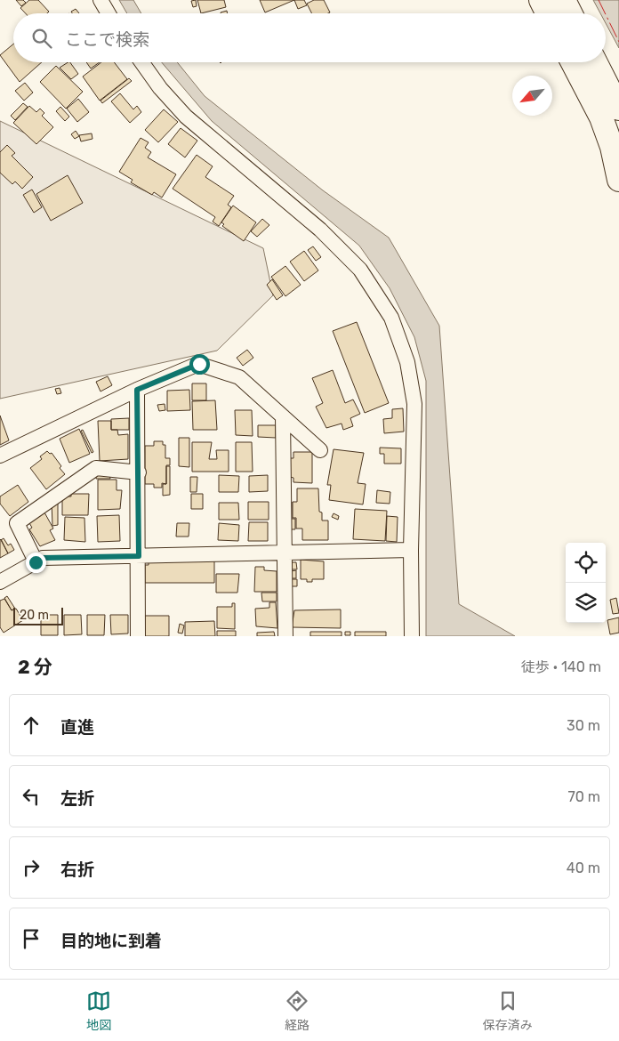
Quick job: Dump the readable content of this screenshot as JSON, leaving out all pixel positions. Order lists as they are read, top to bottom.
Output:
{
  "scale_bar": "20 m",
  "north": "bottom left",
  "page": {
    "search": "ここで検索",
    "scale": "20 m",
    "heading": ["2 分", "徒歩 · 140 m"],
    "list": [
      ["直進", "30 m"],
      ["左折", "70 m"],
      ["右折", "40 m"],
      "目的地に到着"
    ],
    "nav": ["地図", "経路", "保存済み"]
  }
}
